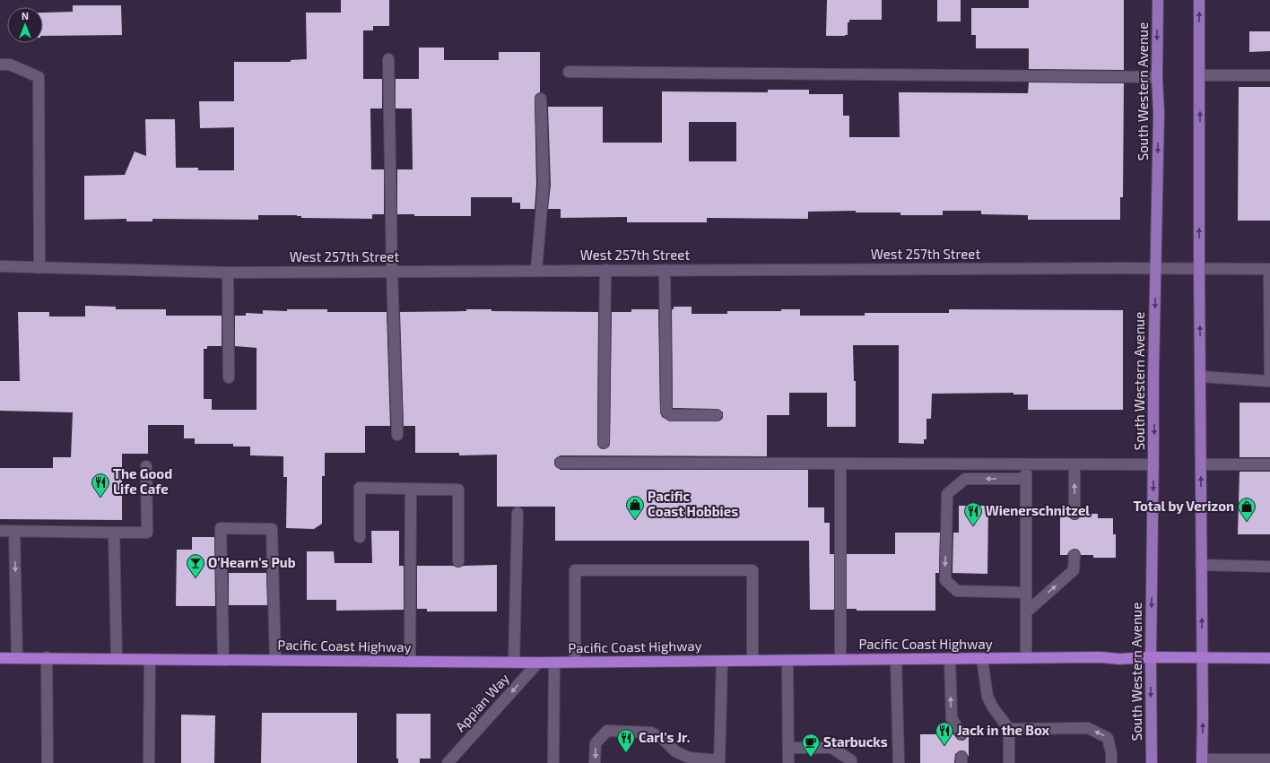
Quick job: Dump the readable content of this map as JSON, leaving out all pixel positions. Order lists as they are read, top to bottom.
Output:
{
  "streets": {
    "highway": ["Pacific Coast Highway"],
    "main road": ["South Western Avenue"],
    "street": ["West 257th Street", "Appian Way"]
  },
  "crossings": [
    ["South Western Avenue", "West 257th Street"],
    ["South Western Avenue", "Pacific Coast Highway"],
    ["Pacific Coast Highway", "Appian Way"]
  ],
  "one_way": ["Appian Way"],
  "places": {
    "restaurant": [
      "The Good Life Cafe",
      "Wienerschnitzel",
      "Jack in the Box",
      "Carl's Jr."
    ],
    "shop": ["Pacific Coast Hobbies", "Total by Verizon"],
    "bar": ["O'Hearn's Pub"],
    "cafe": ["Starbucks"]
  },
  "north": "top"
}
